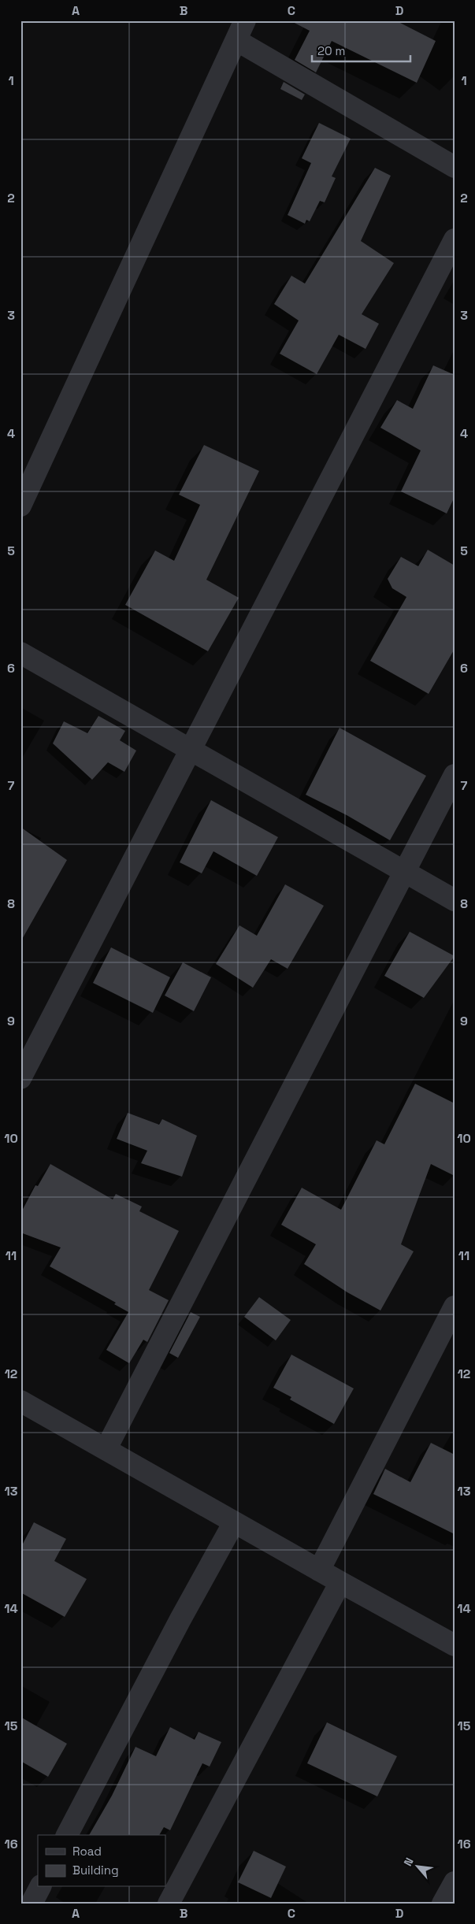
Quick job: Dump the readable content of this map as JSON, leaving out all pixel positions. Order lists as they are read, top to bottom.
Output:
{
  "legend": ["Road", "Building"],
  "scale_bar": "20 m",
  "north": "top left",
  "grid": {
    "columns": [
      "A",
      "B",
      "C",
      "D"
    ],
    "rows": [
      "1",
      "2",
      "3",
      "4",
      "5",
      "6",
      "7",
      "8",
      "9",
      "10",
      "11",
      "12",
      "13",
      "14",
      "15",
      "16"
    ]
  }
}
